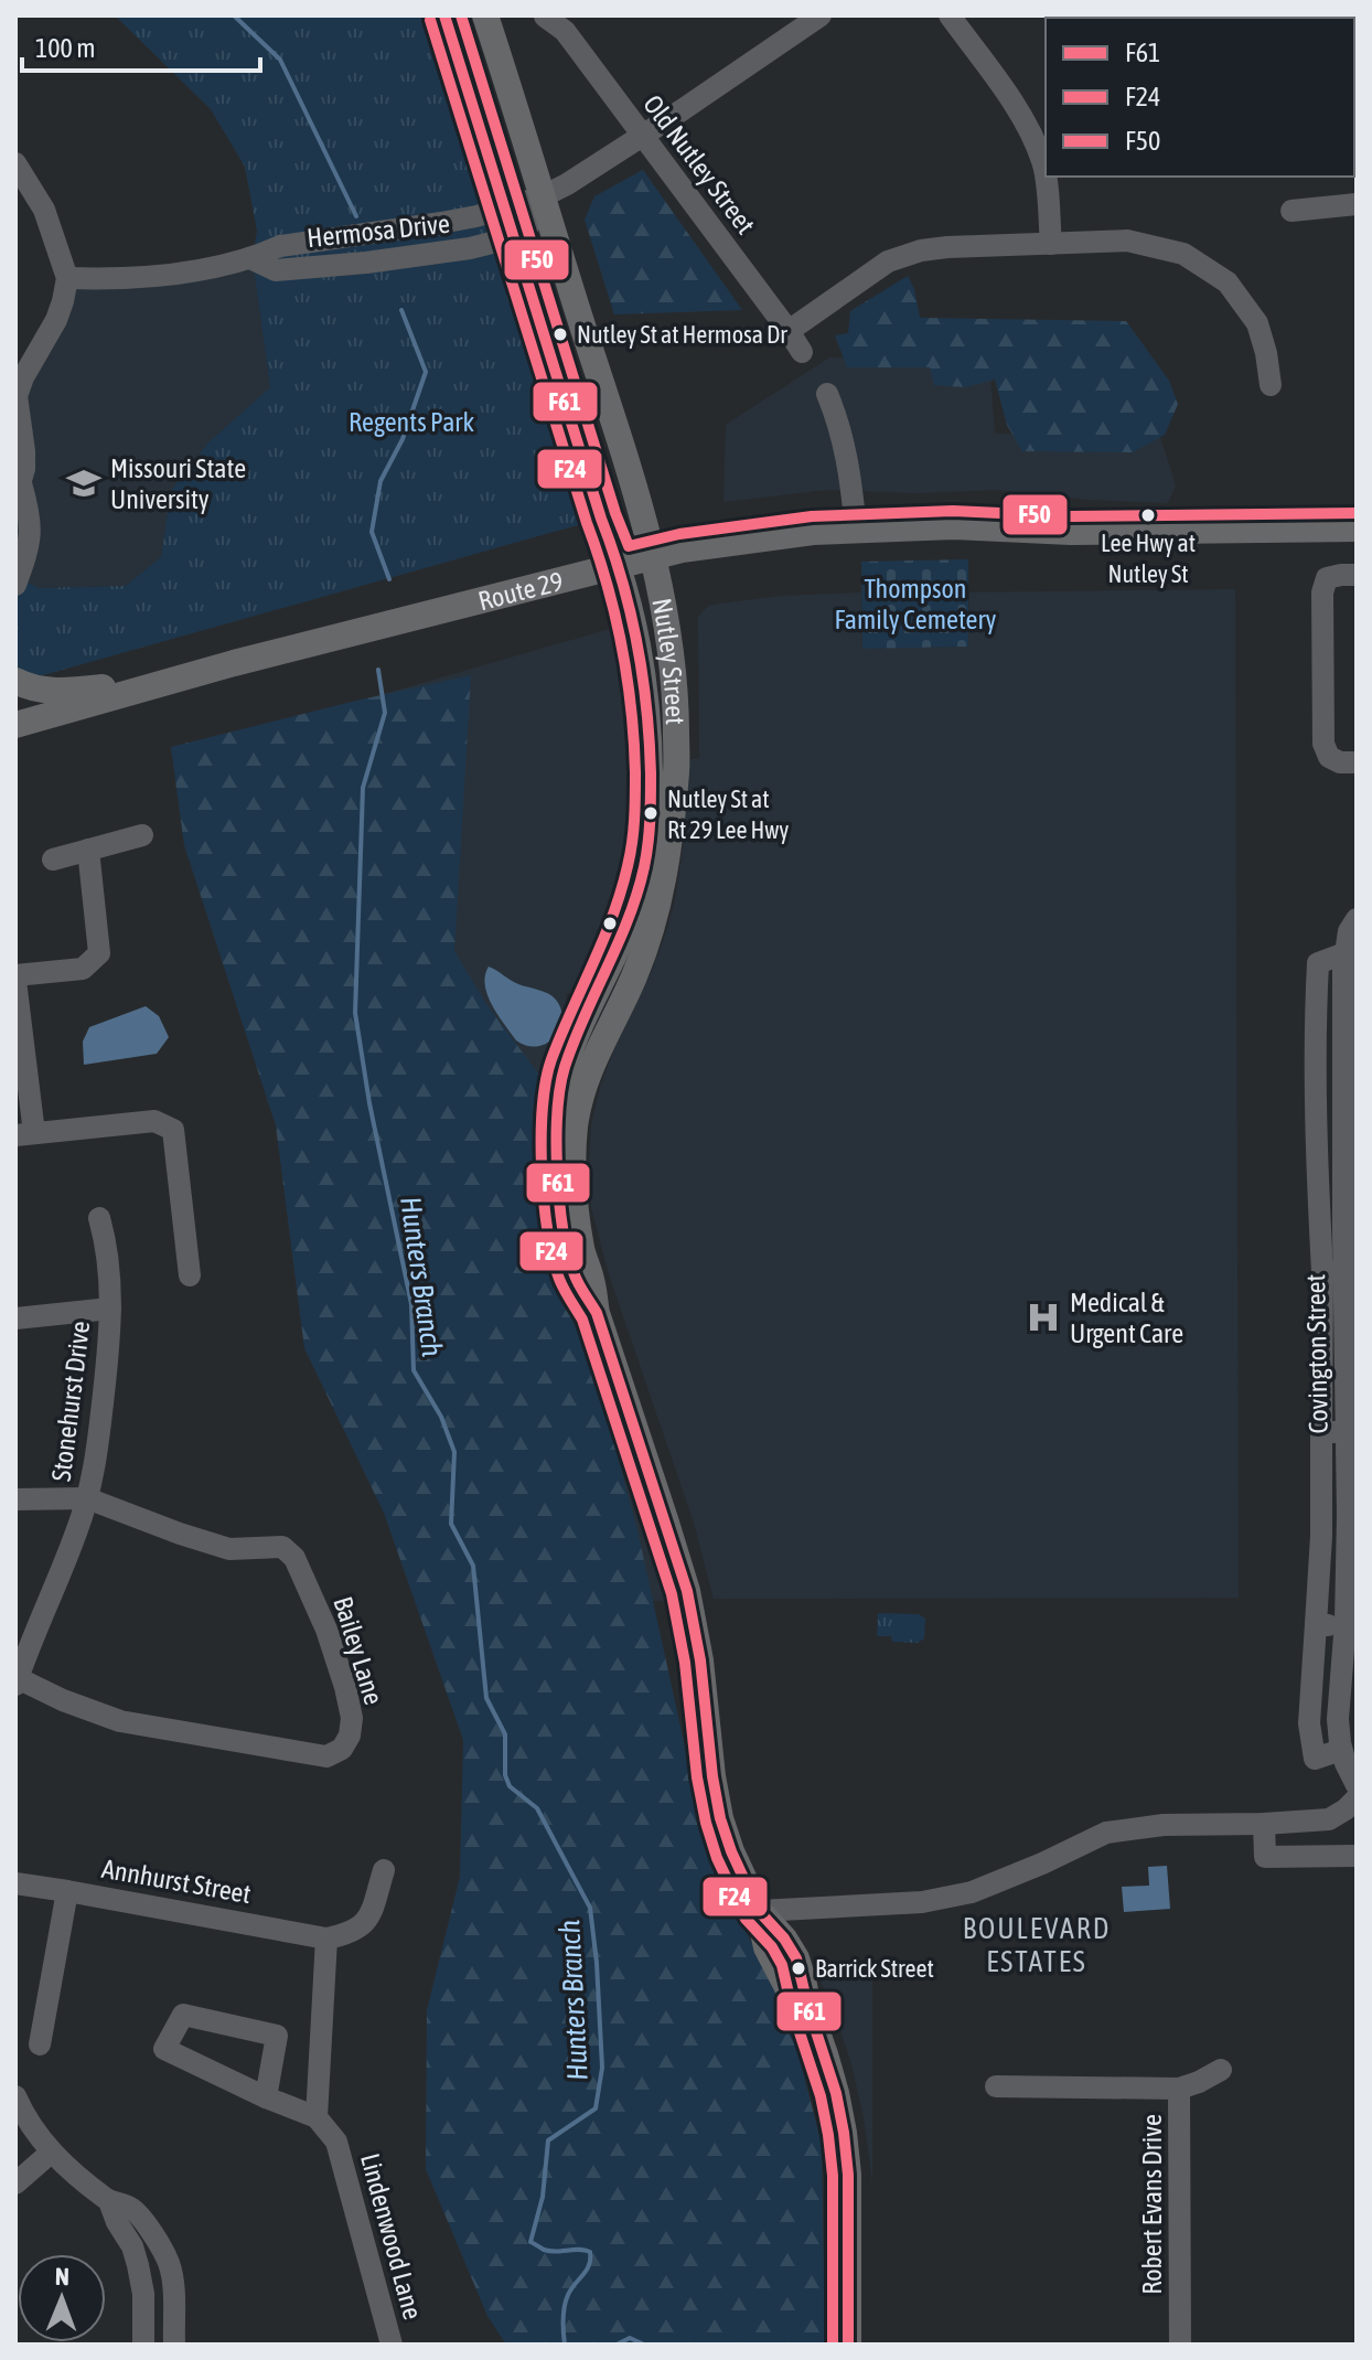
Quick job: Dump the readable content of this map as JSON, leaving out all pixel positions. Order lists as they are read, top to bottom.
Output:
{
  "streets": {
    "main road": ["Route 29", "Nutley Street"],
    "street": [
      "Old Nutley Street",
      "Hermosa Drive",
      "Covington Street",
      "Stonehurst Drive",
      "Bailey Lane",
      "Annhurst Street",
      "Robert Evans Drive",
      "Lindenwood Lane"
    ]
  },
  "crossings": [
    ["Old Nutley Street", "Hermosa Drive"],
    ["Hermosa Drive", "Nutley Street"],
    ["Route 29", "Nutley Street"],
    ["Stonehurst Drive", "Bailey Lane"]
  ],
  "districts": ["BOULEVARD ESTATES"],
  "water": ["Hunters Branch"],
  "parks": ["Regents Park", "Thompson Family Cemetery"],
  "places": {
    "other": [
      "Nutley St at Hermosa Dr",
      "Lee Hwy at Nutley St",
      "Nutley St at Rt 29 Lee Hwy",
      "Barrick Street"
    ],
    "school or university": ["Missouri State University"],
    "hospital": ["Medical & Urgent Care"]
  },
  "lines": ["transit line F61", "transit line F50", "transit line F24"],
  "legend": ["F61", "F24", "F50"],
  "scale_bar": "100 m",
  "north": "top"
}
